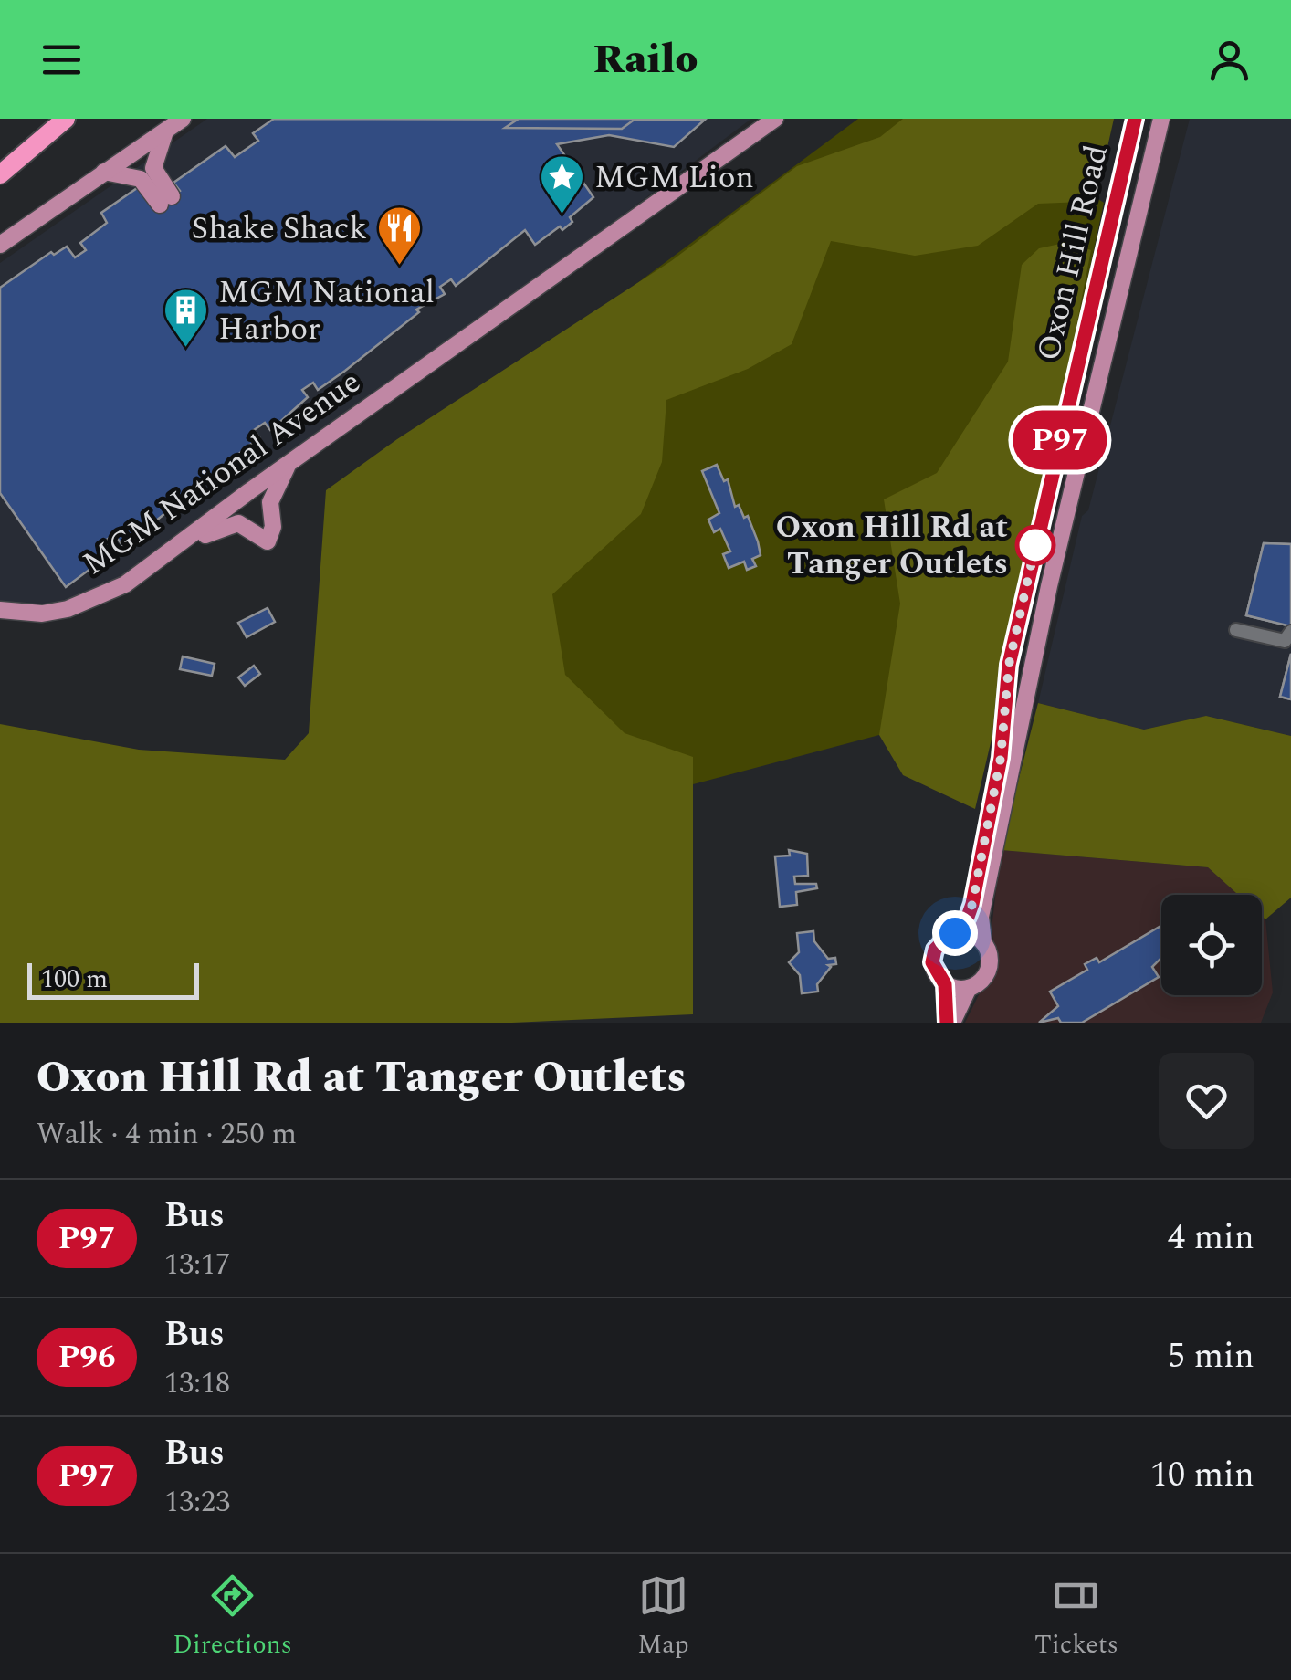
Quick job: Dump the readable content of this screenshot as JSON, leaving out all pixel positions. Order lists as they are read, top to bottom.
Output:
{
  "streets": {
    "main road": ["Oxon Hill Road", "MGM National Avenue"]
  },
  "places": {
    "place": ["MGM Lion"],
    "restaurant": ["Shake Shack"],
    "building": ["MGM National Harbor"],
    "other": ["Oxon Hill Rd at Tanger Outlets"]
  },
  "lines": ["bus line P97"],
  "scale_bar": "100 m",
  "page": {
    "header": "Railo",
    "on_map": "P97",
    "scale": "100 m",
    "heading": ["Oxon Hill Rd at Tanger Outlets", "Walk · 4 min · 250 m"],
    "list": [
      {
        "mark": "P97",
        "name": "Bus",
        "note": "13:17",
        "value": "4 min"
      },
      {
        "mark": "P96",
        "name": "Bus",
        "note": "13:18",
        "value": "5 min"
      },
      {
        "mark": "P97",
        "name": "Bus",
        "note": "13:23",
        "value": "10 min"
      }
    ],
    "tabs": ["Directions", "Map", "Tickets"]
  }
}
